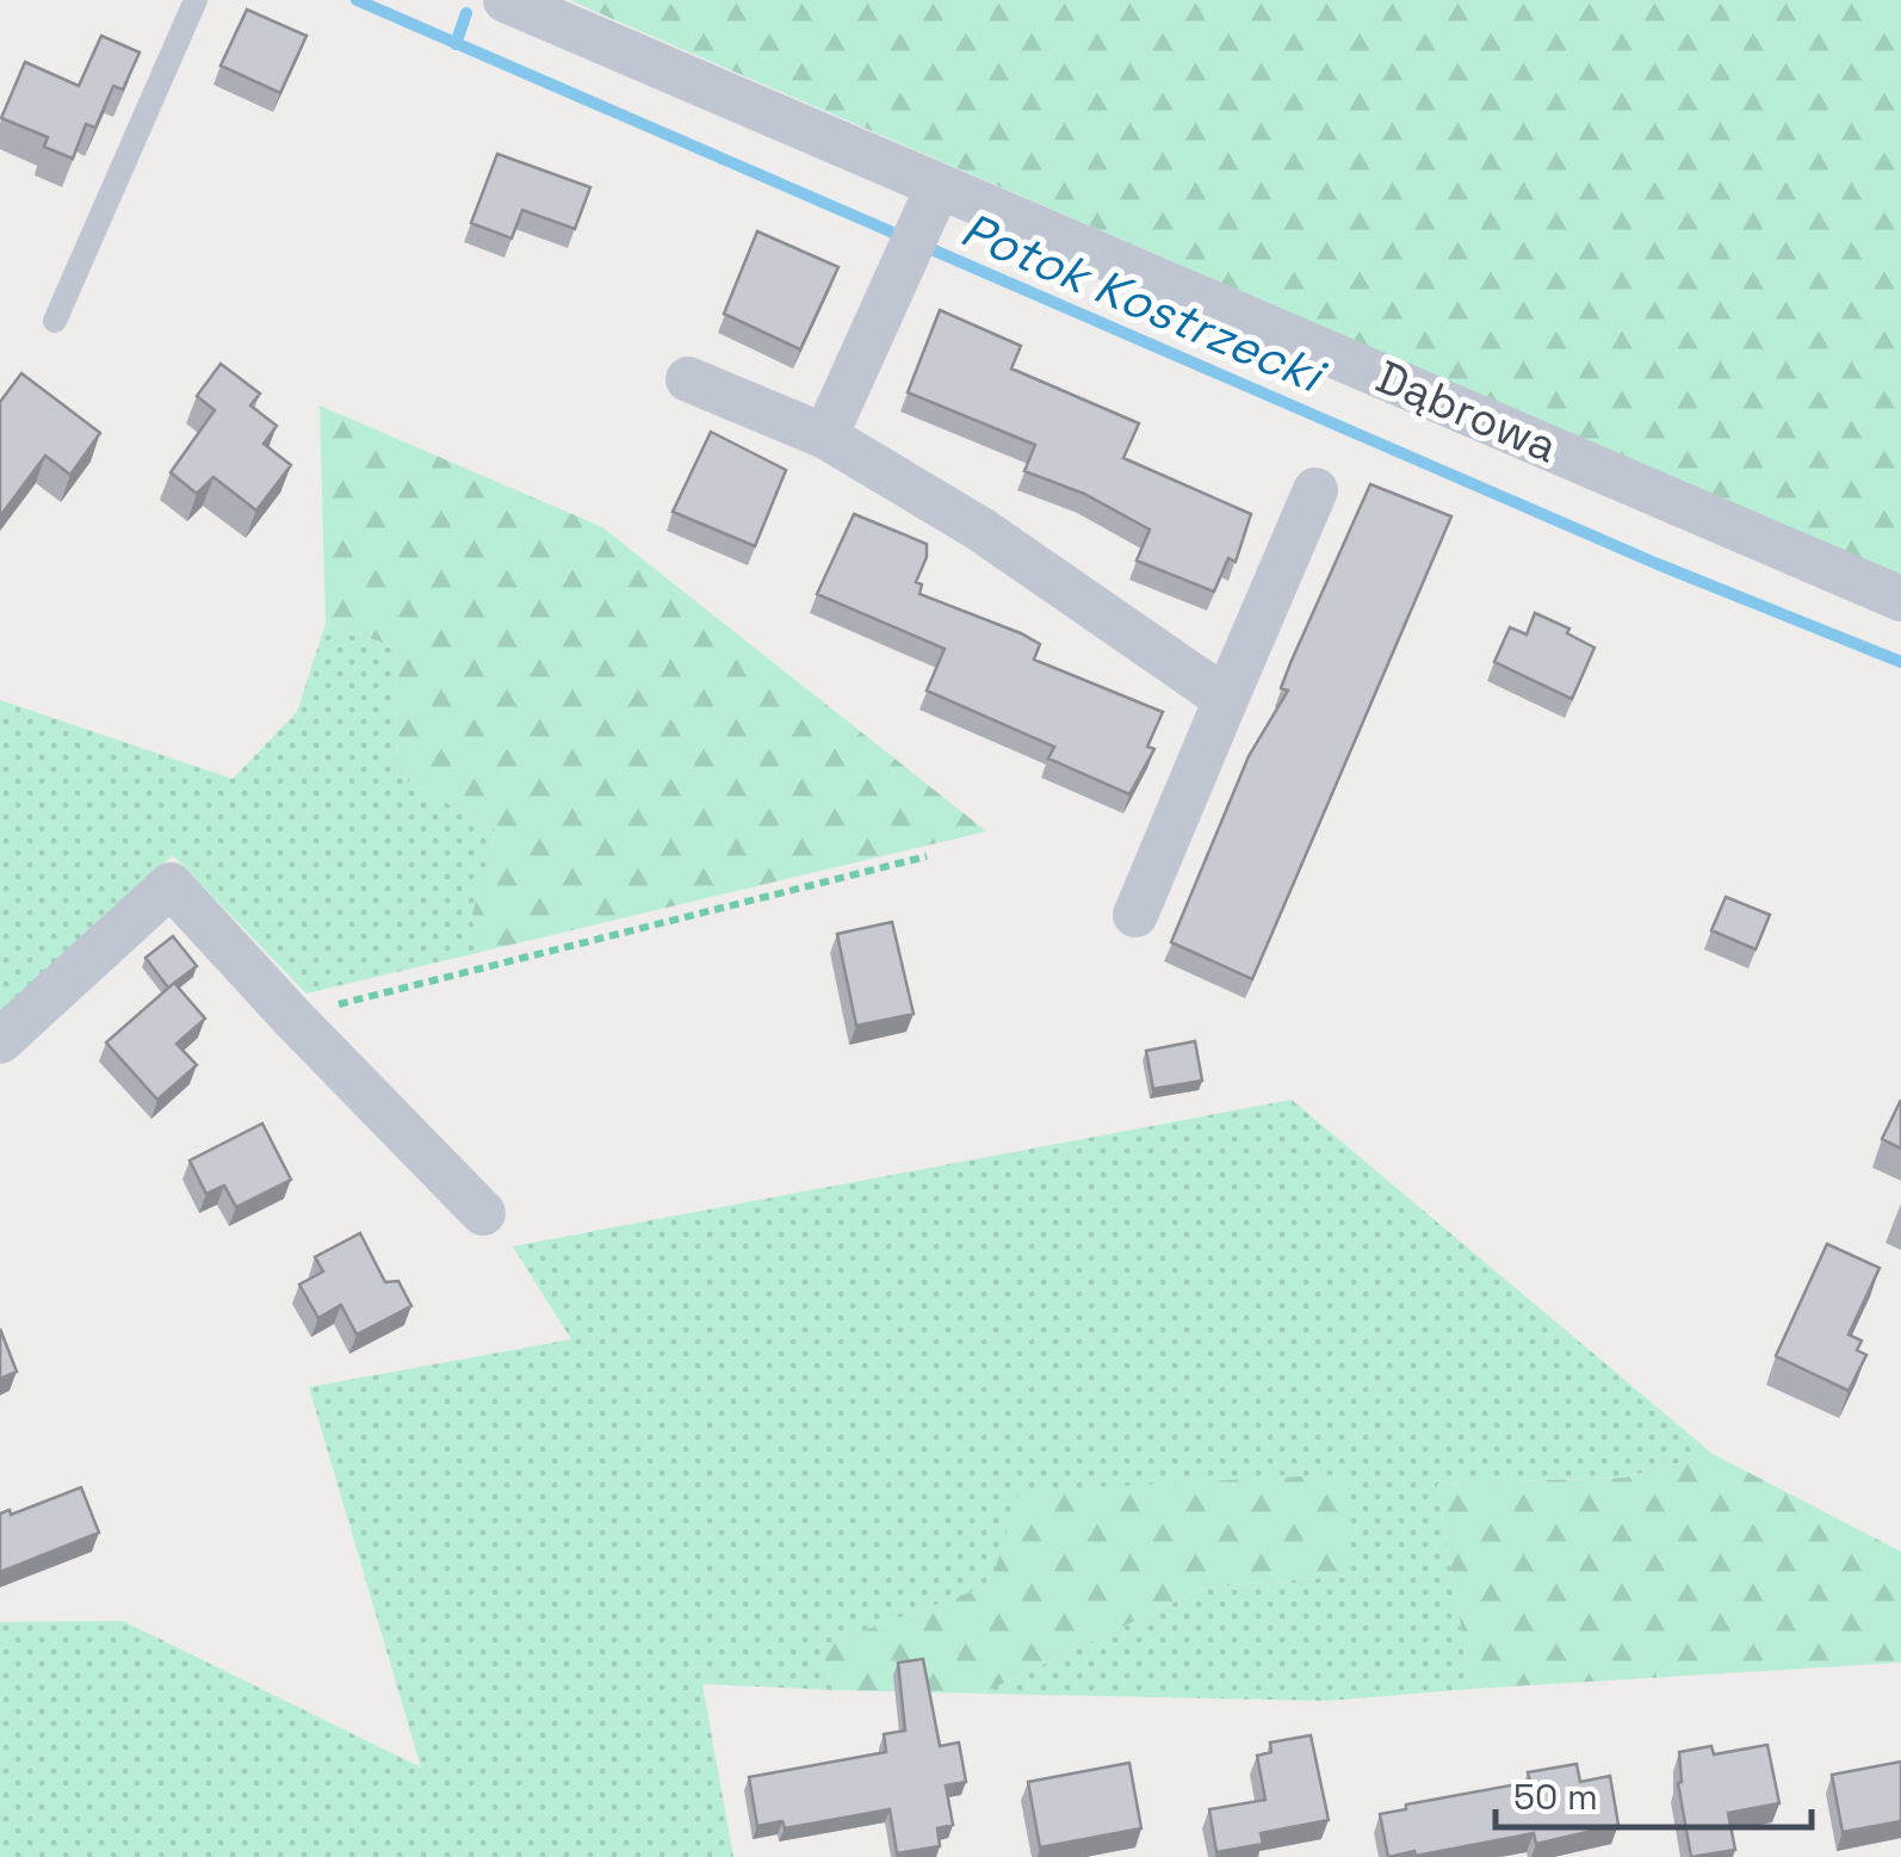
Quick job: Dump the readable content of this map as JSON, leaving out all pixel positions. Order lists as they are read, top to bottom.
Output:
{
  "streets": {
    "street": ["Dąbrowa"]
  },
  "water": ["Potok Kostrzecki"],
  "scale_bar": "50 m"
}
